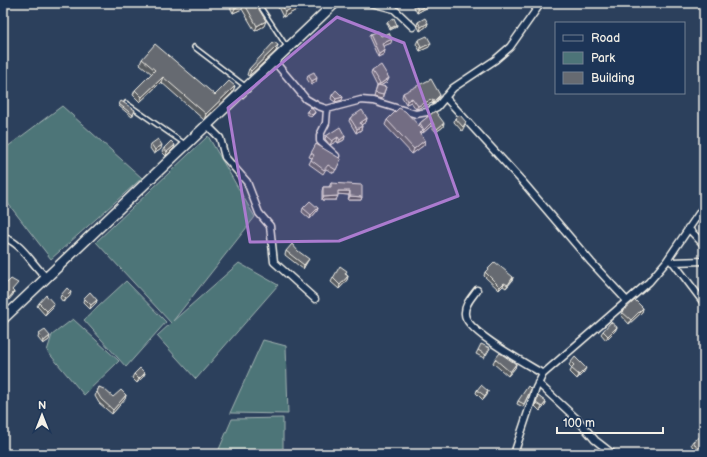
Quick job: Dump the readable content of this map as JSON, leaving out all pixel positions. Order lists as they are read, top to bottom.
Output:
{
  "legend": ["Road", "Park", "Building"],
  "scale_bar": "100 m",
  "north": "top"
}
